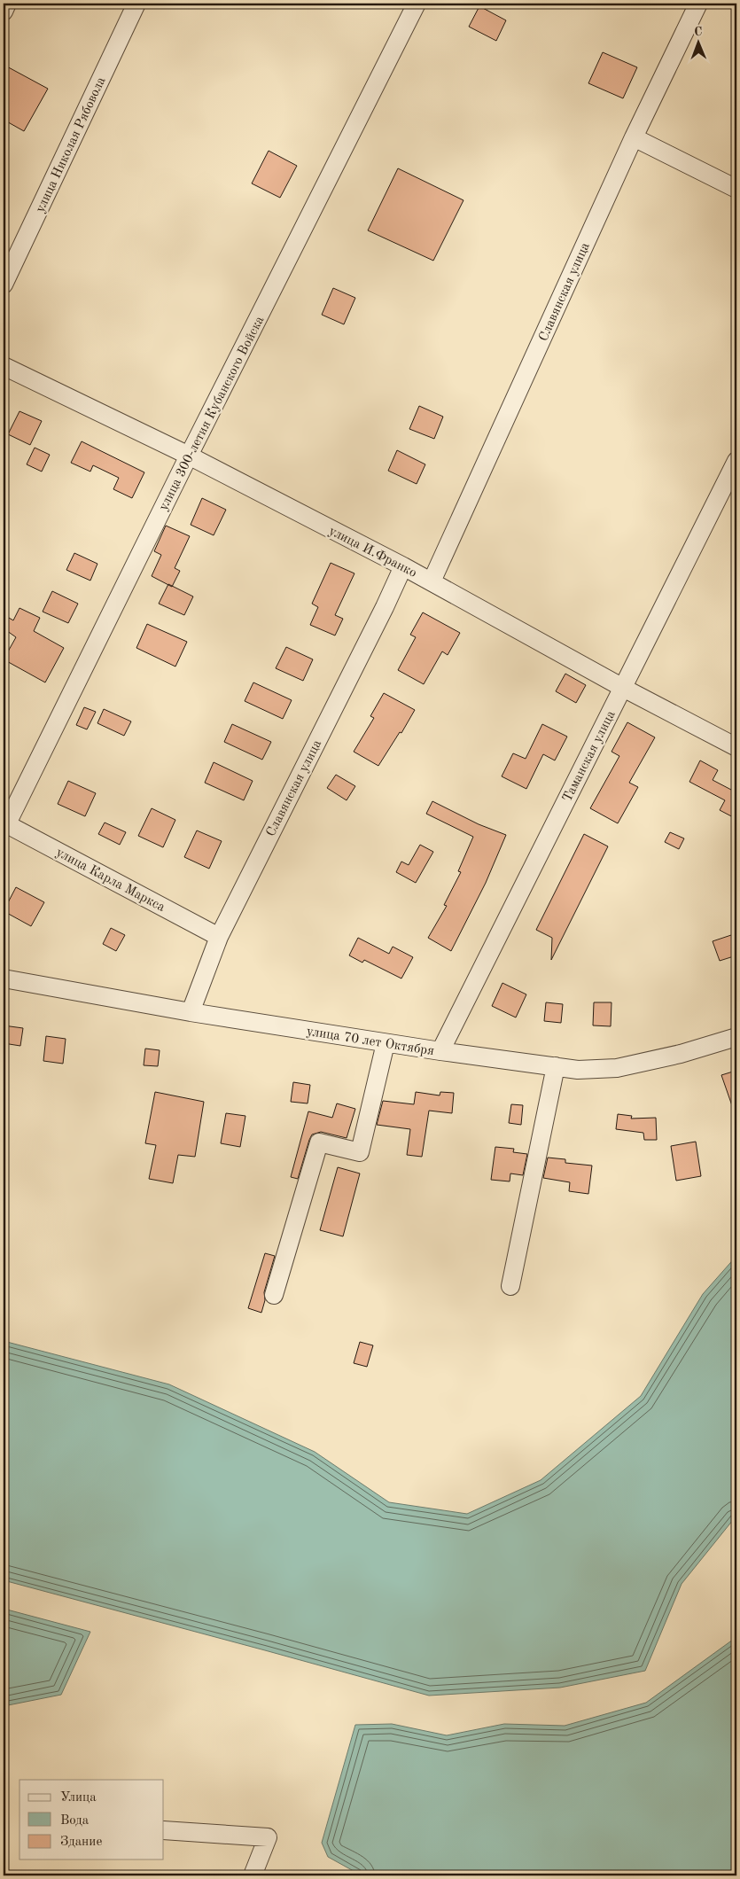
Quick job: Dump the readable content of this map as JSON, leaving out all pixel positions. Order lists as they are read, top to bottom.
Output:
{
  "streets": {
    "street": [
      "улица Николая Рябовола",
      "Славянская улица",
      "улица 300-летия Кубанского Войска",
      "улица И.Франко",
      "Таманская улица",
      "улица Карла Маркса",
      "улица 70 лет Октября"
    ]
  },
  "crossings": [
    ["Славянская улица", "улица И.Франко"],
    ["Славянская улица", "улица Карла Маркса"],
    ["Славянская улица", "улица 70 лет Октября"],
    ["улица 300-летия Кубанского Войска", "улица И.Франко"],
    ["улица 300-летия Кубанского Войска", "улица Карла Маркса"],
    ["улица И.Франко", "Таманская улица"],
    ["Таманская улица", "улица 70 лет Октября"]
  ],
  "legend": ["Улица", "Вода", "Здание"],
  "north": "top"
}
